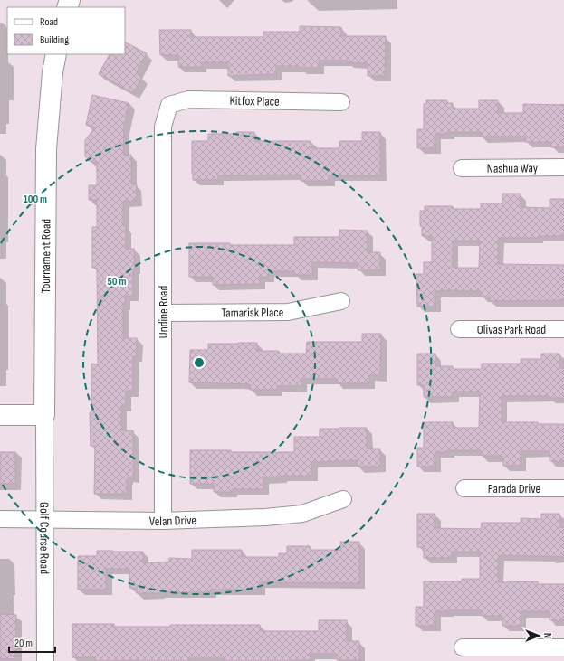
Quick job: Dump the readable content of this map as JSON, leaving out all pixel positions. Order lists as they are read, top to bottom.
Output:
{
  "streets": {
    "street": [
      "Kitfox Place",
      "Nashua Way",
      "Tournament Road",
      "Undine Road",
      "Tamarisk Place",
      "Olivas Park Road",
      "Parada Drive",
      "Velan Drive",
      "Golf Course Road"
    ]
  },
  "crossings": [
    ["Kitfox Place", "Undine Road"],
    ["Tournament Road", "Golf Course Road"],
    ["Undine Road", "Tamarisk Place"],
    ["Undine Road", "Velan Drive"],
    ["Velan Drive", "Golf Course Road"]
  ],
  "legend": ["Road", "Building"],
  "scale_bar": "20 m",
  "north": "right",
  "rings": ["100 m", "50 m"]
}
